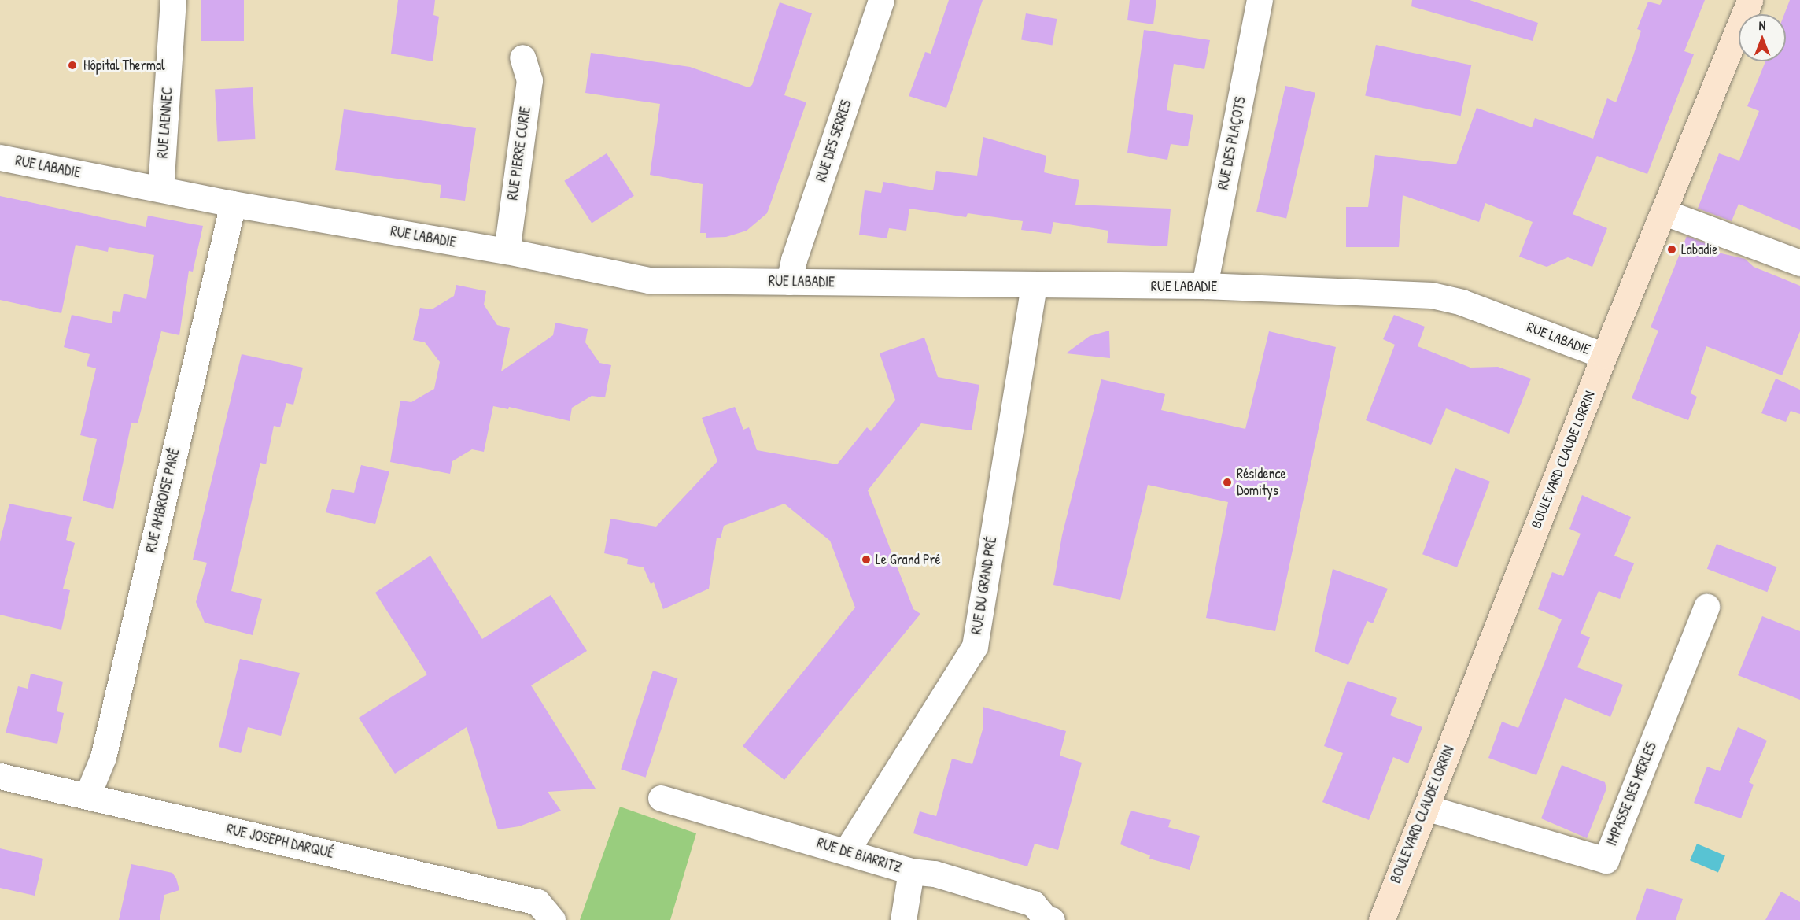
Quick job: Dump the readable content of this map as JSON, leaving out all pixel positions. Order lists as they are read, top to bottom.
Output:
{
  "streets": {
    "street": [
      "RUE LAENNEC",
      "RUE DES SERRES",
      "RUE DES PLAÇOTS",
      "RUE PIERRE CURIE",
      "RUE LABADIE",
      "BOULEVARD CLAUDE LORRIN",
      "RUE AMBROISE PARÉ",
      "RUE DU GRAND PRÉ",
      "IMPASSE DES MERLES",
      "RUE JOSEPH DARQUÉ",
      "RUE DE BIARRITZ"
    ]
  },
  "crossings": [
    ["RUE LAENNEC", "RUE LABADIE"],
    ["RUE DES SERRES", "RUE LABADIE"],
    ["RUE DES PLAÇOTS", "RUE LABADIE"],
    ["RUE PIERRE CURIE", "RUE LABADIE"],
    ["RUE LABADIE", "BOULEVARD CLAUDE LORRIN"],
    ["RUE LABADIE", "RUE AMBROISE PARÉ"],
    ["RUE LABADIE", "RUE DU GRAND PRÉ"],
    ["BOULEVARD CLAUDE LORRIN", "IMPASSE DES MERLES"],
    ["RUE AMBROISE PARÉ", "RUE JOSEPH DARQUÉ"],
    ["RUE DU GRAND PRÉ", "RUE DE BIARRITZ"]
  ],
  "places": [
    "Hôpital Thermal",
    "Labadie",
    "Résidence Domitys",
    "Le Grand Pré"
  ],
  "north": "top"
}
